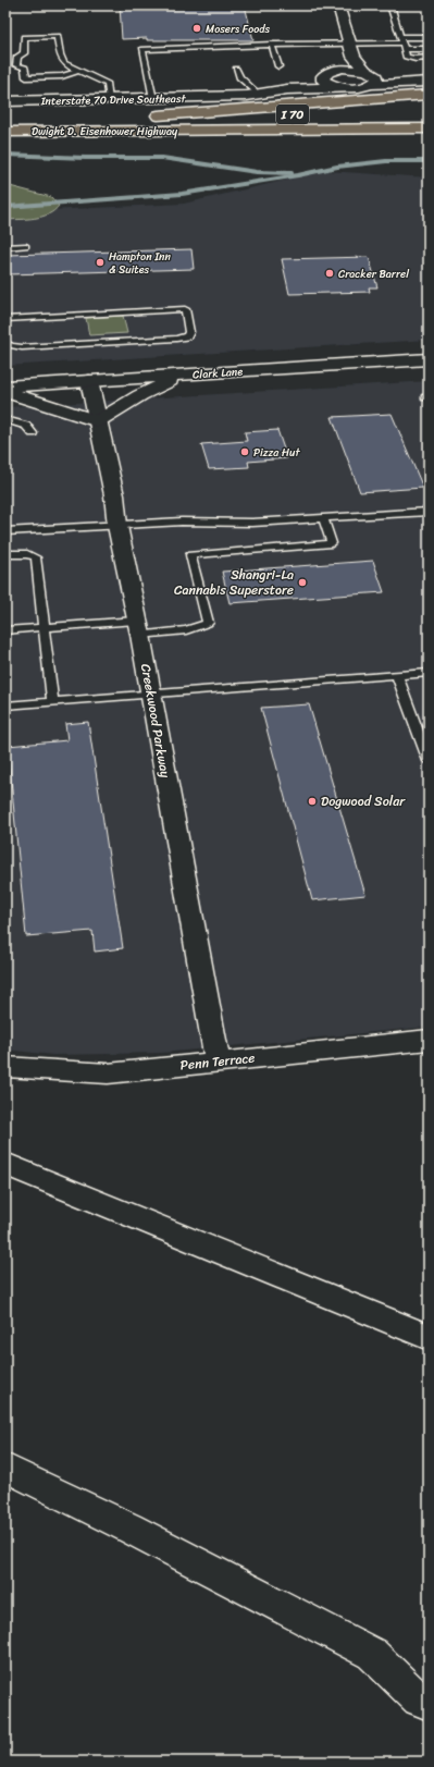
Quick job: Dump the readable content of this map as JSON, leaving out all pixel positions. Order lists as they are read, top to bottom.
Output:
{
  "streets": {
    "highway": ["I 70", "Dwight D. Eisenhower Highway"],
    "street": [
      "Interstate 70 Drive Southeast",
      "Clark Lane",
      "Creekwood Parkway",
      "Penn Terrace"
    ]
  },
  "crossings": [
    ["I 70", "Dwight D. Eisenhower Highway"],
    ["Clark Lane", "Creekwood Parkway"],
    ["Creekwood Parkway", "Penn Terrace"]
  ],
  "places": [
    "Mosers Foods",
    "Hampton Inn & Suites",
    "Cracker Barrel",
    "Pizza Hut",
    "Shangri-La Cannabis Superstore",
    "Dogwood Solar"
  ]
}
